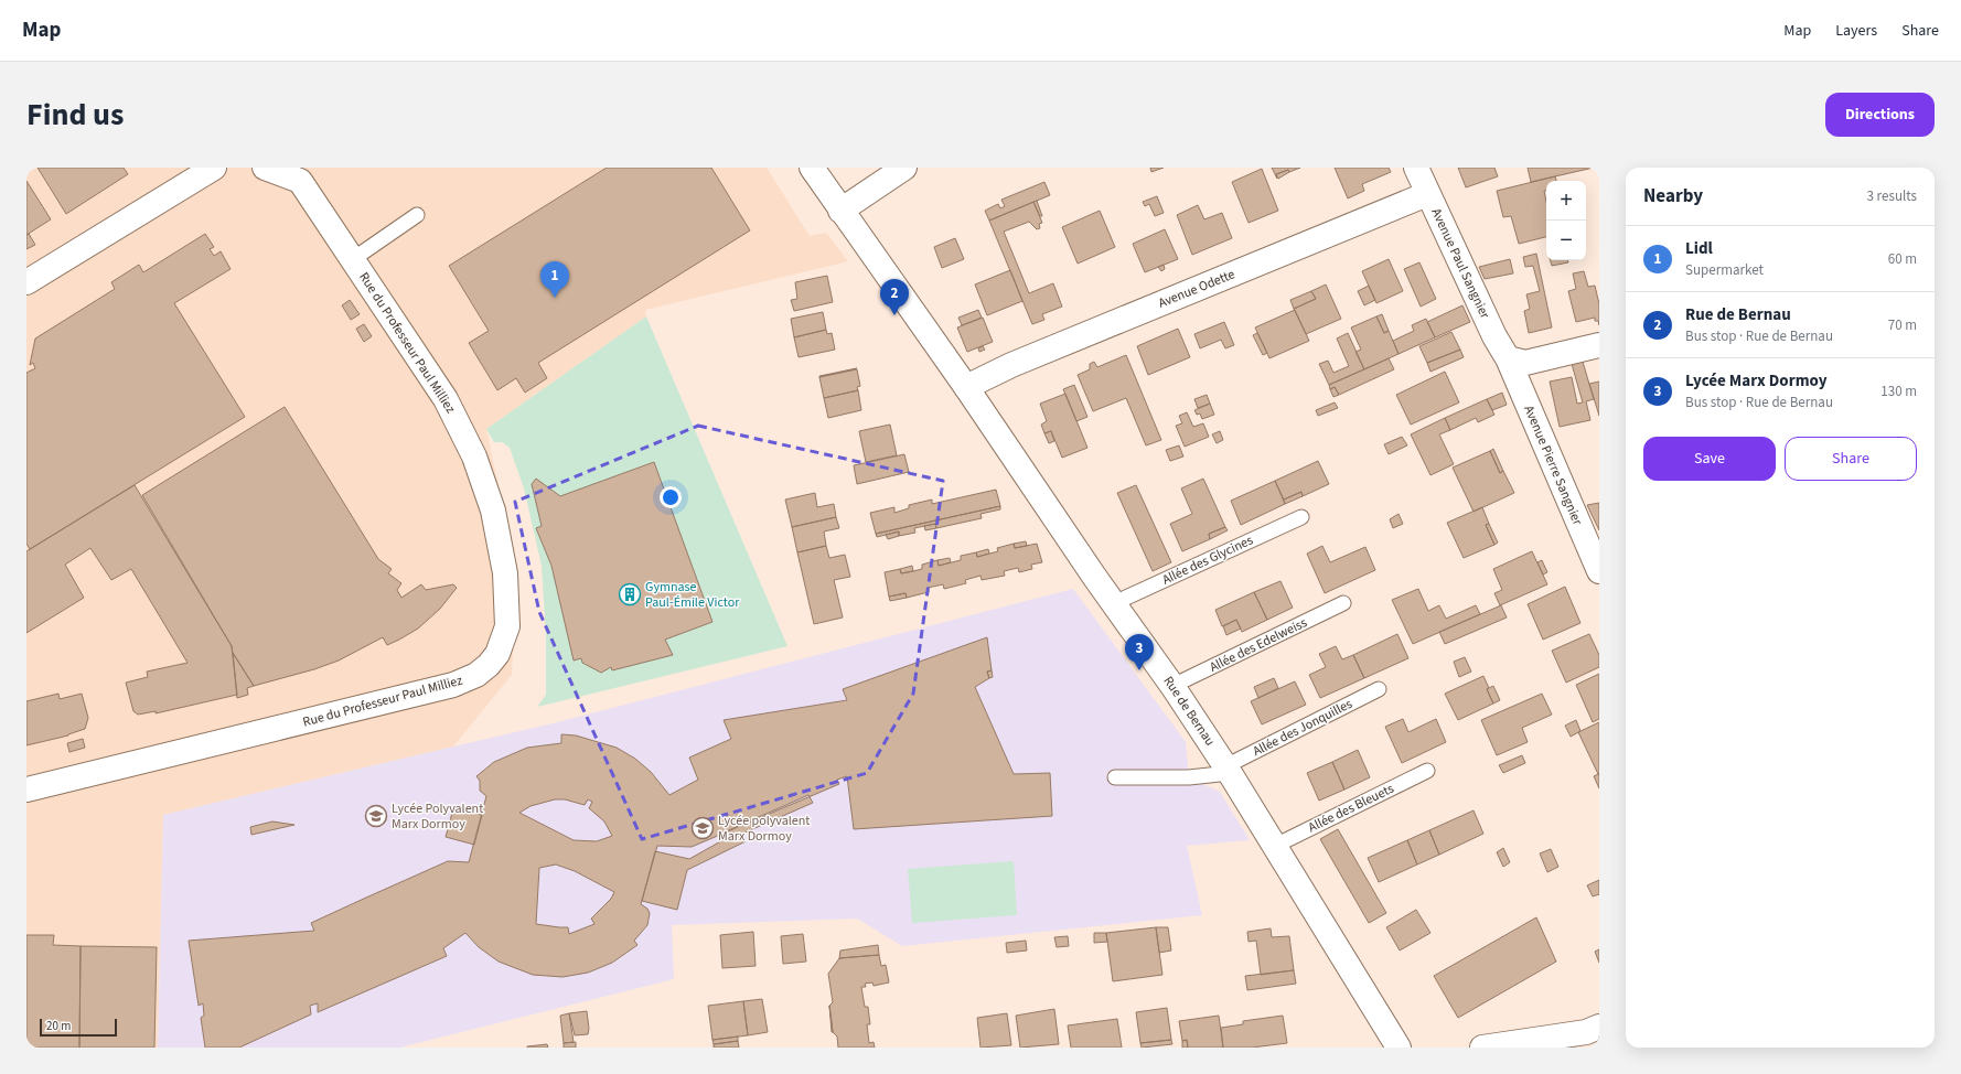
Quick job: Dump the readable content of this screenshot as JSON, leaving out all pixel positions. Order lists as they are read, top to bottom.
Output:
{
  "streets": {
    "street": [
      "Avenue Paul Sangnier",
      "Avenue Odette",
      "Rue du Professeur Paul Milliez",
      "Avenue Pierre Sangnier",
      "Rue de Bernau"
    ],
    "lane": [
      "Allée des Glycines",
      "Allée des Edelweiss",
      "Allée des Jonquilles",
      "Allée des Bleuets"
    ]
  },
  "crossings": [
    ["Avenue Paul Sangnier", "Avenue Odette"],
    ["Avenue Paul Sangnier", "Avenue Pierre Sangnier"],
    ["Avenue Odette", "Rue de Bernau"],
    ["Allée des Glycines", "Rue de Bernau"],
    ["Allée des Edelweiss", "Rue de Bernau"],
    ["Rue de Bernau", "Allée des Jonquilles"],
    ["Rue de Bernau", "Allée des Bleuets"]
  ],
  "places": {
    "building": ["Gymnase Paul-Émile Victor"],
    "school or university": ["Lycée Polyvalent Marx Dormoy", "Lycée polyvalent Marx Dormoy"]
  },
  "scale_bar": "20 m",
  "page": {
    "header": "Map",
    "nav": ["Map", "Layers", "Share"],
    "title": "Find us",
    "buttons": [
      "Directions",
      ["Save", "Share"]
    ],
    "heading": ["Nearby", "3 results"],
    "map_buttons": ["+", "−"],
    "list": [
      {
        "mark": "1",
        "name": "Lidl",
        "note": "Supermarket",
        "value": "60 m"
      },
      {
        "mark": "2",
        "name": "Rue de Bernau",
        "note": "Bus stop · Rue de Bernau",
        "value": "70 m"
      },
      {
        "mark": "3",
        "name": "Lycée Marx Dormoy",
        "note": "Bus stop · Rue de Bernau",
        "value": "130 m"
      }
    ],
    "pins": ["1", "2", "3"],
    "scale": "20 m"
  }
}
